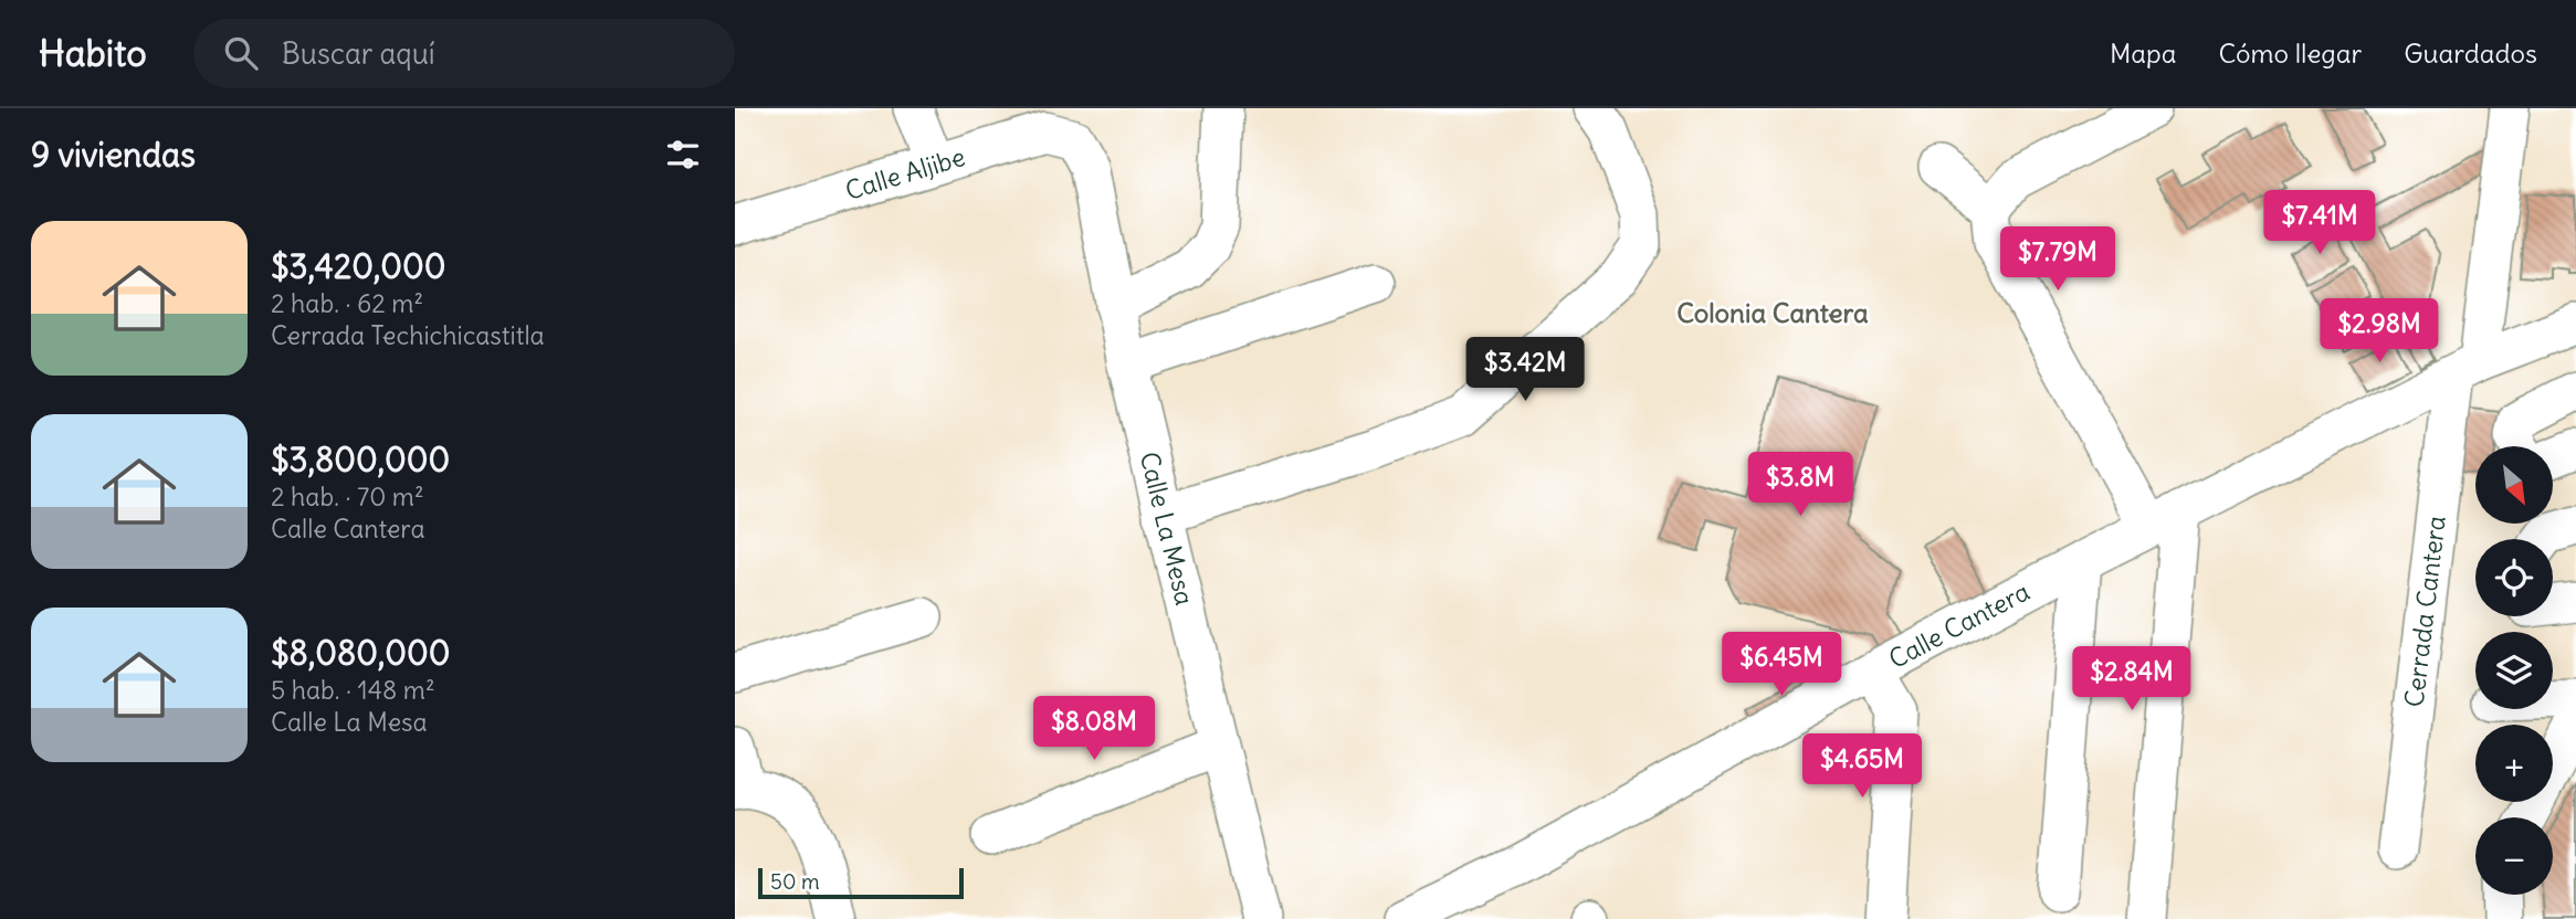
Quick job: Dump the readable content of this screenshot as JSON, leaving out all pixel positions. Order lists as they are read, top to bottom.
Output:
{
  "streets": {
    "street": [
      "Calle Aljibe",
      "Calle La Mesa",
      "Cerrada Cantera",
      "Calle Cantera"
    ]
  },
  "crossings": [
    ["Calle Aljibe", "Calle La Mesa"],
    ["Cerrada Cantera", "Calle Cantera"]
  ],
  "districts": ["Colonia Cantera"],
  "scale_bar": "50 m",
  "north": "bottom right",
  "page": {
    "header": "Habito",
    "search": "Buscar aquí",
    "nav": ["Mapa", "Cómo llegar", "Guardados"],
    "heading": "9 viviendas",
    "price": [
      "$7.41M",
      "$7.79M",
      "$2.98M",
      "$3.42M",
      "$3.8M",
      "$6.45M",
      "$2.84M",
      "$8.08M",
      "$4.65M"
    ],
    "list": [
      {
        "name": "$3,420,000",
        "note": "2 hab. · 62 m² · Cerrada Techichicastitla"
      },
      {
        "name": "$3,800,000",
        "note": "2 hab. · 70 m² · Calle Cantera"
      },
      {
        "name": "$8,080,000",
        "note": "5 hab. · 148 m² · Calle La Mesa"
      }
    ],
    "map_buttons": ["+", "−"],
    "scale": "50 m"
  }
}
